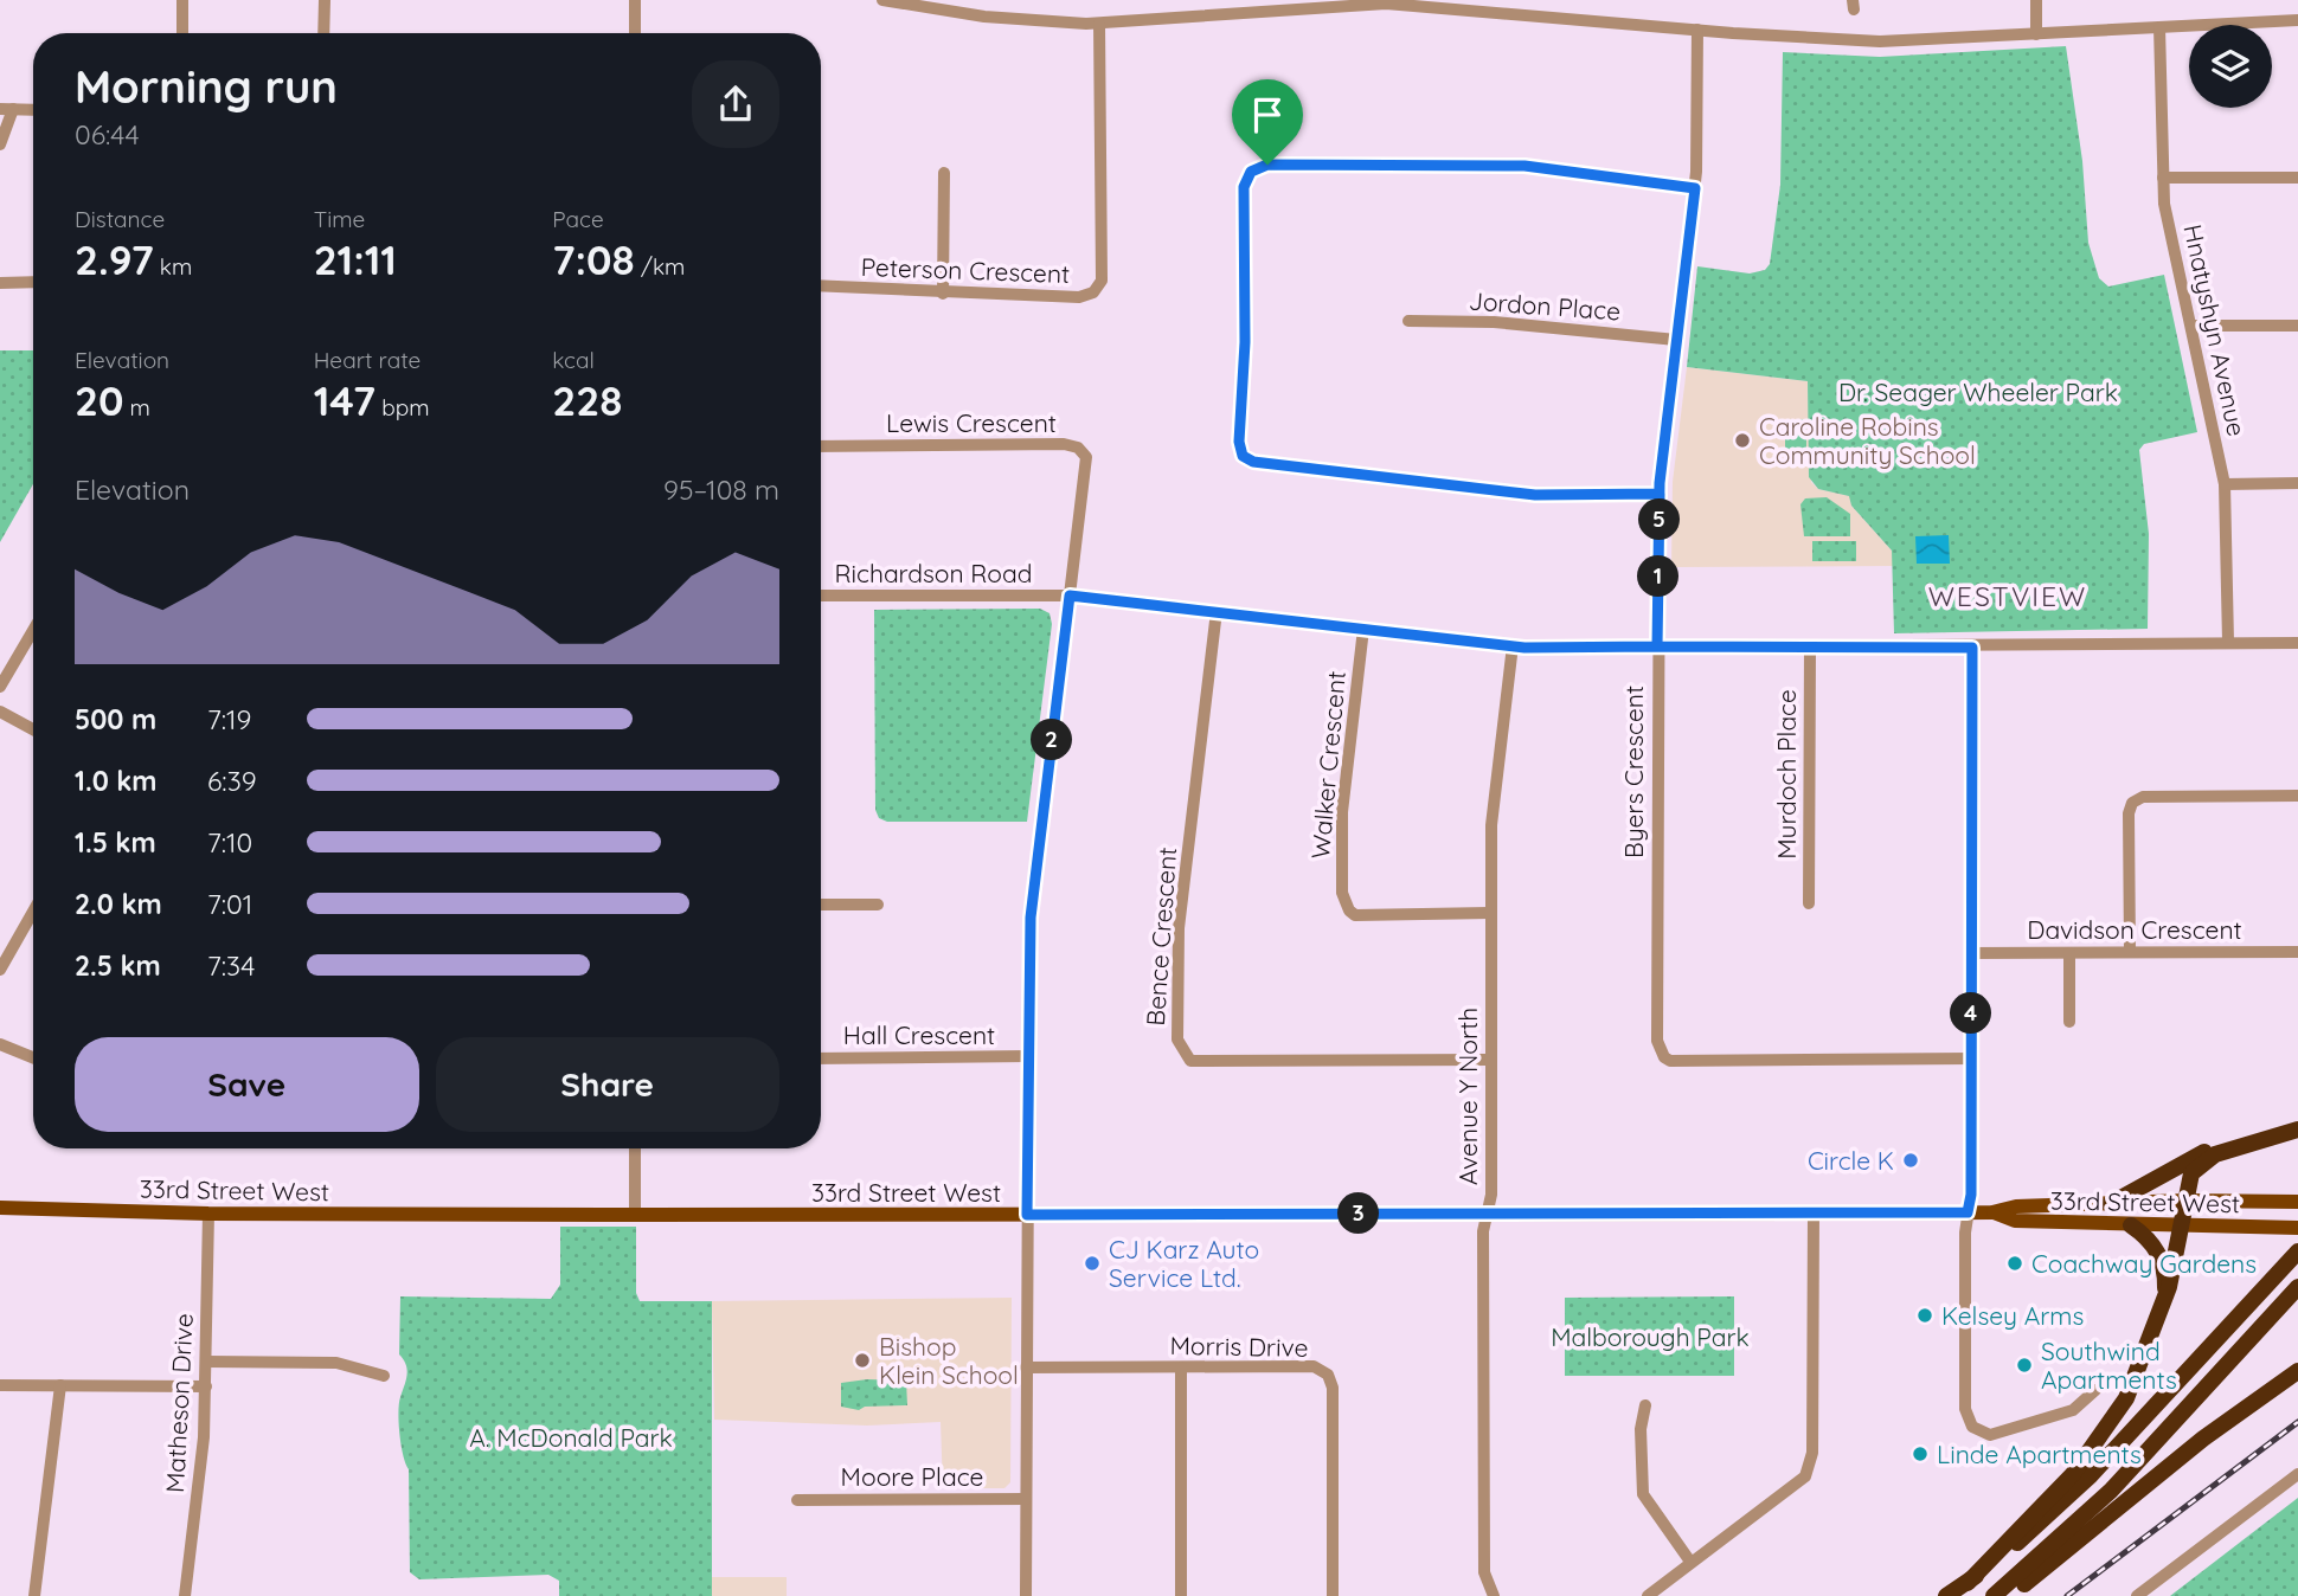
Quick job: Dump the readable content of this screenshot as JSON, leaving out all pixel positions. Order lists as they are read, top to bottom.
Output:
{
  "streets": {
    "main road": ["33rd Street West"],
    "street": [
      "Peterson Crescent",
      "Jordon Place",
      "Hnatyshyn Avenue",
      "Lewis Crescent",
      "Richardson Road",
      "Walker Crescent",
      "Byers Crescent",
      "Murdoch Place",
      "Davidson Crescent",
      "Bence Crescent",
      "Hall Crescent",
      "Avenue Y North",
      "Morris Drive",
      "Matheson Drive",
      "Moore Place"
    ]
  },
  "crossings": [
    ["Jordon Place", "Byers Crescent"],
    ["Hnatyshyn Avenue", "Richardson Road"],
    ["Lewis Crescent", "Richardson Road"],
    ["Richardson Road", "Walker Crescent"],
    ["Richardson Road", "Byers Crescent"],
    ["Richardson Road", "Murdoch Place"],
    ["Richardson Road", "Bence Crescent"],
    ["Richardson Road", "Avenue Y North"],
    ["Walker Crescent", "Avenue Y North"],
    ["Bence Crescent", "Avenue Y North"],
    ["Avenue Y North", "33rd Street West"],
    ["33rd Street West", "Matheson Drive"]
  ],
  "districts": ["WESTVIEW"],
  "parks": ["Dr. Seager Wheeler Park", "Malborough Park", "A. McDonald Park"],
  "places": [
    "Caroline Robins Community School",
    "Circle K",
    "CJ Karz Auto Service Ltd.",
    "Coachway Gardens",
    "Kelsey Arms",
    "Bishop Klein School",
    "Southwind Apartments",
    "Linde Apartments"
  ],
  "page": {
    "heading": ["Morning run", "06:44"],
    "stats": [
      ["Distance", "2.97 km"],
      ["Time", "21:11"],
      ["Pace", "7:08 /km"],
      ["Elevation", "20 m"],
      ["Heart rate", "147 bpm"],
      ["kcal", "228"]
    ],
    "chart": ["Elevation", "95–108 m"],
    "pins": [
      "5",
      "1",
      "2",
      "4",
      "3"
    ],
    "list": [
      {
        "name": "500 m",
        "note": "7:19"
      },
      {
        "name": "1.0 km",
        "note": "6:39"
      },
      {
        "name": "1.5 km",
        "note": "7:10"
      },
      {
        "name": "2.0 km",
        "note": "7:01"
      },
      {
        "name": "2.5 km",
        "note": "7:34"
      }
    ],
    "buttons": ["Save", "Share"]
  }
}
